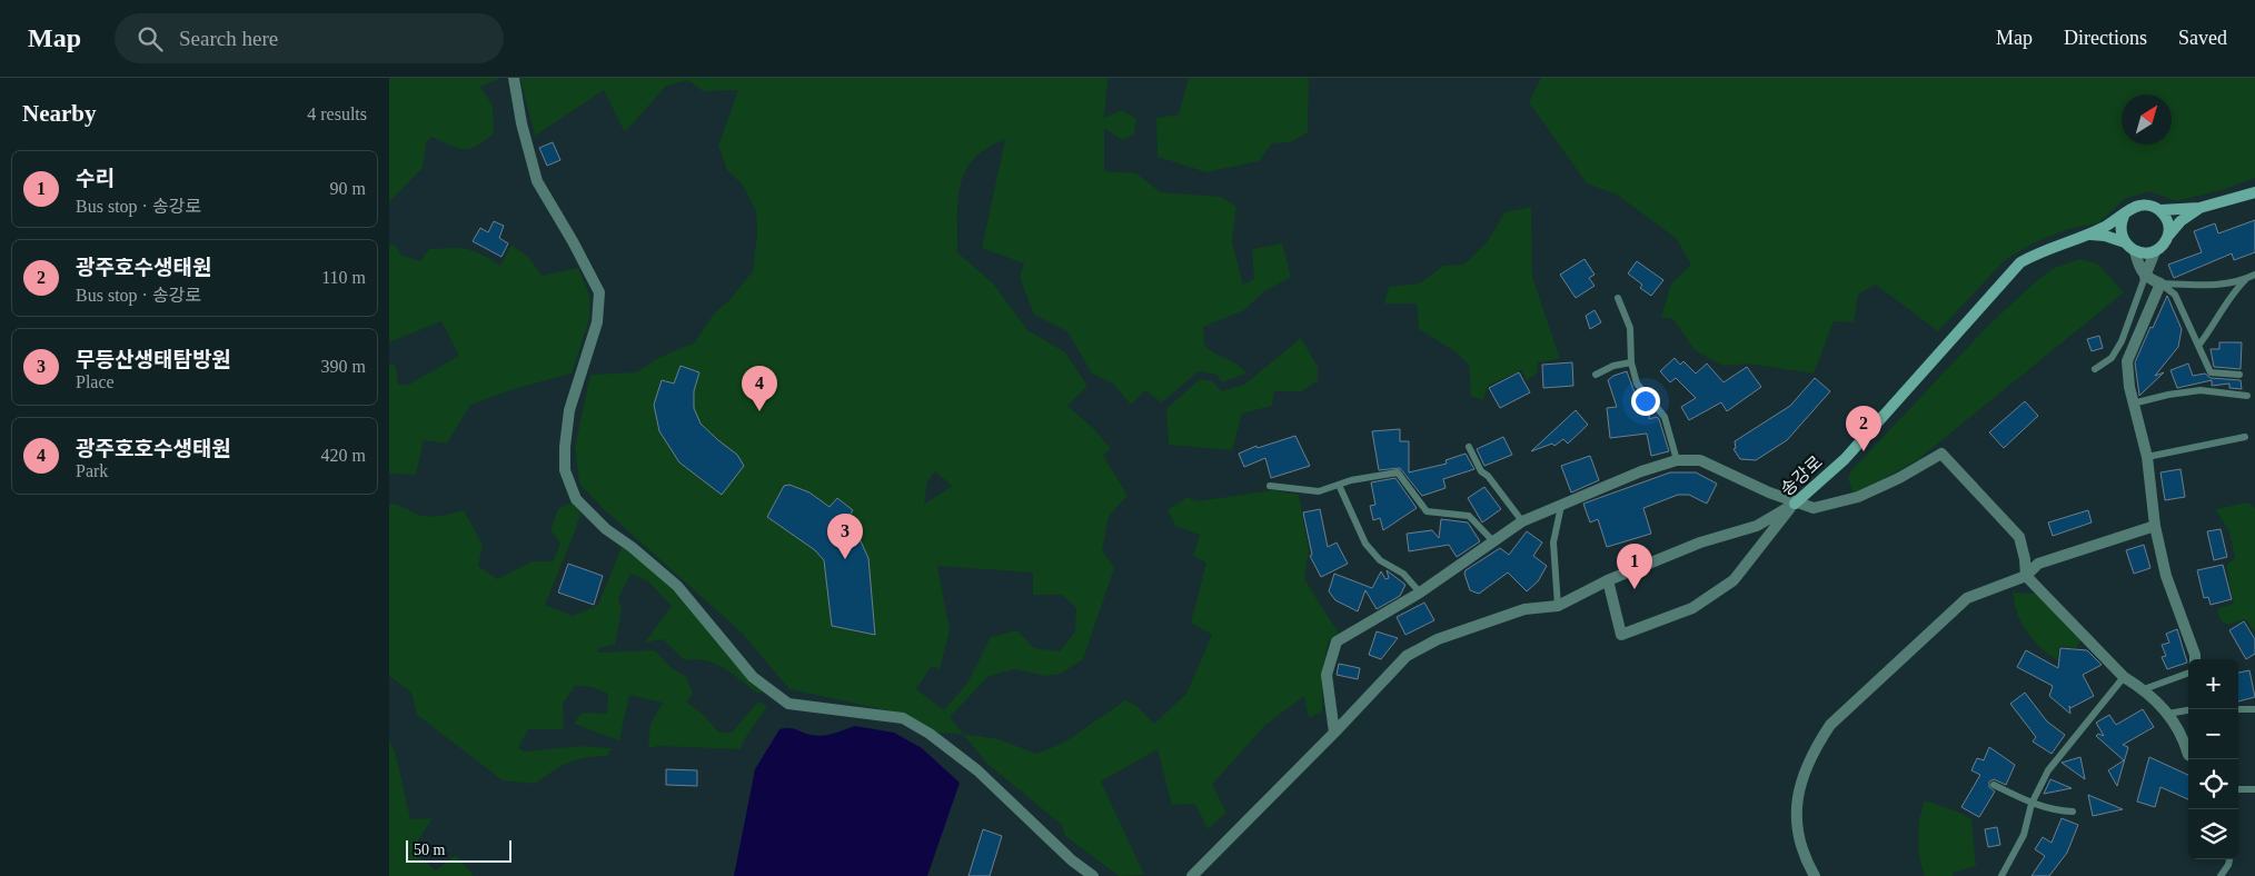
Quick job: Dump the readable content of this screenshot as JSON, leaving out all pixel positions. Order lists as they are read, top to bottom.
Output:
{
  "streets": {
    "main road": ["송강로"]
  },
  "scale_bar": "50 m",
  "north": "top right",
  "page": {
    "header": "Map",
    "search": "Search here",
    "nav": ["Map", "Directions", "Saved"],
    "heading": ["Nearby", "4 results"],
    "list": [
      {
        "mark": "1",
        "name": "수리",
        "note": "Bus stop · 송강로",
        "value": "90 m"
      },
      {
        "mark": "2",
        "name": "광주호수생태원",
        "note": "Bus stop · 송강로",
        "value": "110 m"
      },
      {
        "mark": "3",
        "name": "무등산생태탐방원",
        "note": "Place",
        "value": "390 m"
      },
      {
        "mark": "4",
        "name": "광주호호수생태원",
        "note": "Park",
        "value": "420 m"
      }
    ],
    "pins": [
      "4",
      "2",
      "3",
      "1"
    ],
    "map_buttons": ["+", "−"],
    "scale": "50 m"
  }
}
